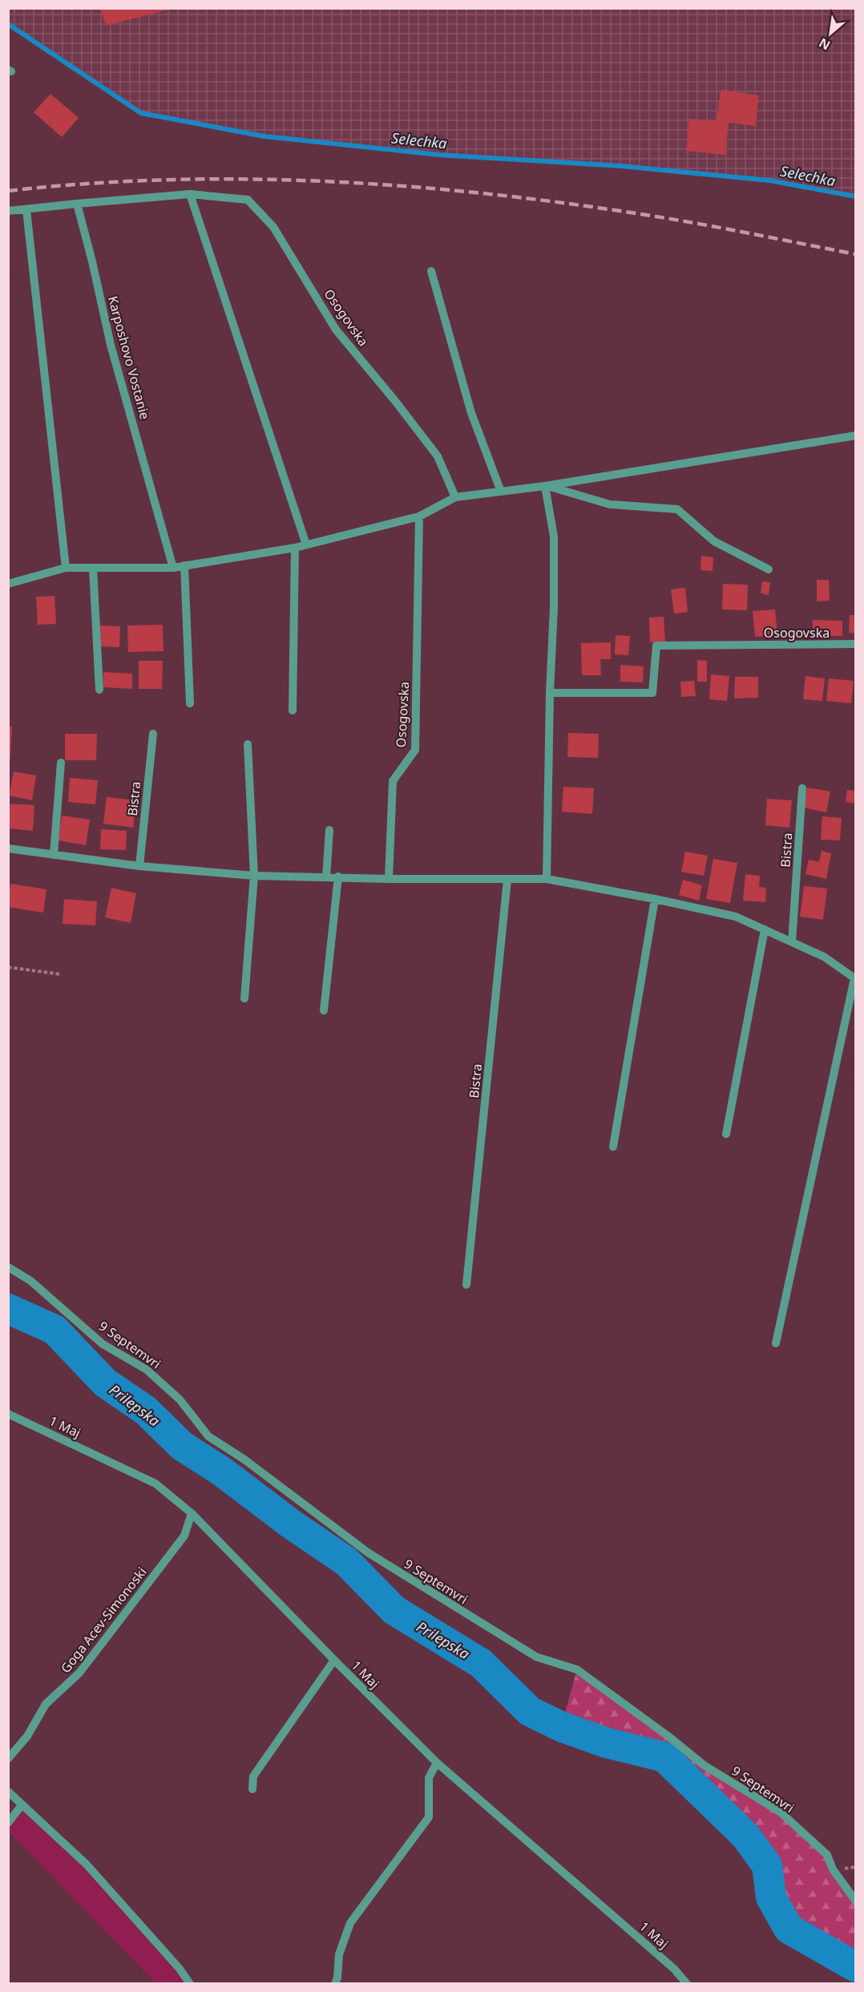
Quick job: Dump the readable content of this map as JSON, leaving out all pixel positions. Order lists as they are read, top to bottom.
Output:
{
  "streets": {
    "street": [
      "Osogovska",
      "Karposhovo Vostanie",
      "Bistra",
      "9 Septemvri",
      "1 Maj",
      "Goga Acev-Simonoski"
    ]
  },
  "crossings": [
    ["Osogovska", "Karposhovo Vostanie"],
    ["1 Maj", "Goga Acev-Simonoski"]
  ],
  "water": ["Selechka", "Prilepska"],
  "north": "bottom left"
}
